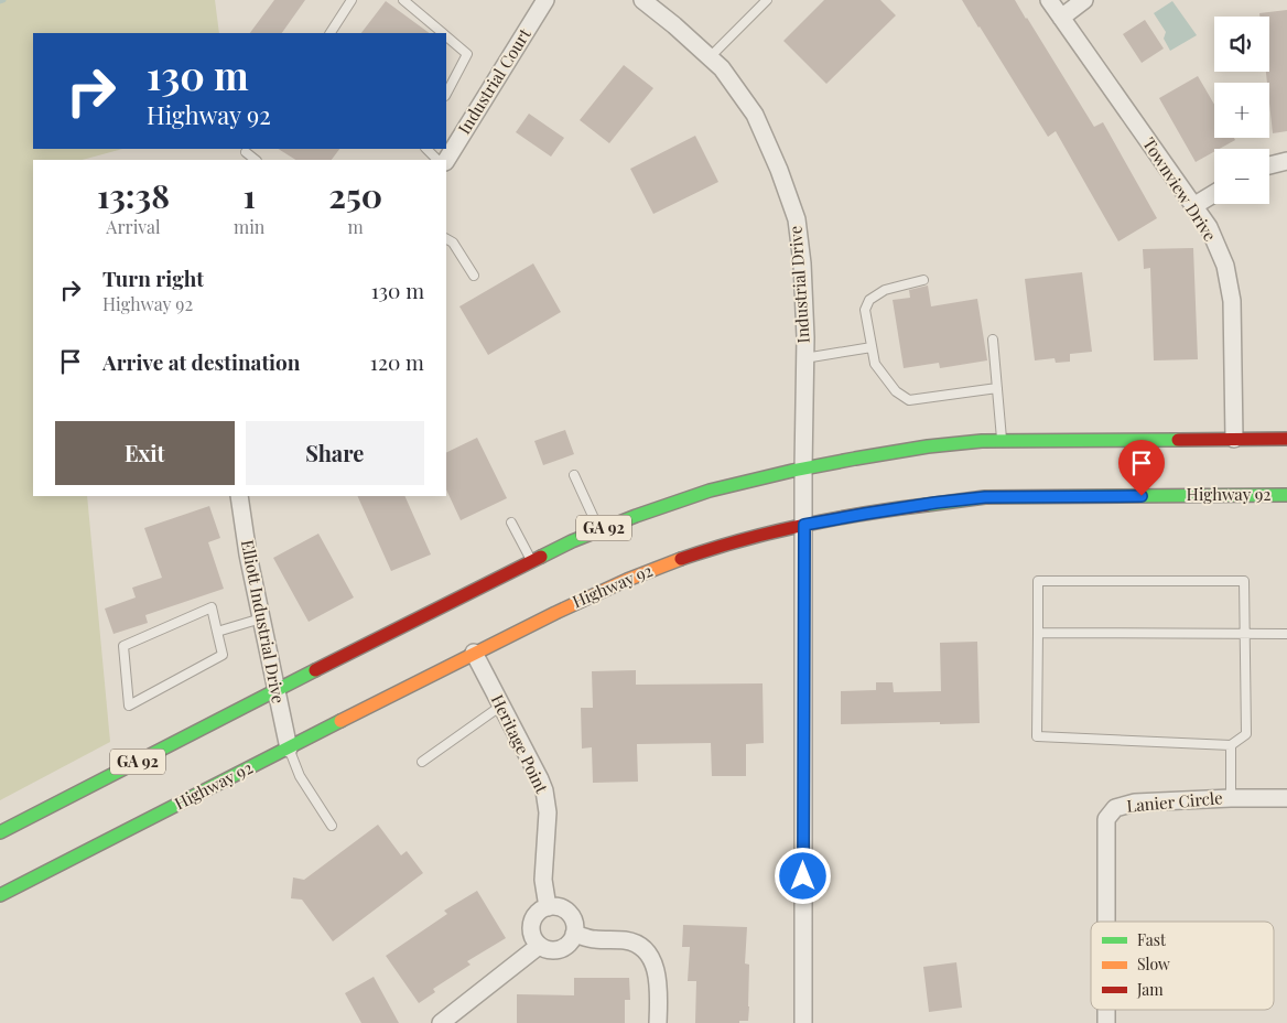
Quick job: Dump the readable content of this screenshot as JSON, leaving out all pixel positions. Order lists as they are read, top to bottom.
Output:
{
  "streets": {
    "main road": ["Highway 92", "GA 92"],
    "street": [
      "Industrial Court",
      "Townview Drive",
      "Industrial Drive",
      "Elliott Industrial Drive",
      "Heritage Point",
      "Lanier Circle"
    ]
  },
  "crossings": [
    ["Townview Drive", "GA 92"],
    ["Industrial Drive", "Highway 92"],
    ["Industrial Drive", "GA 92"],
    ["Highway 92", "Elliott Industrial Drive"],
    ["Highway 92", "Heritage Point"],
    ["GA 92", "Elliott Industrial Drive"]
  ],
  "legend": ["Fast", "Slow", "Jam"],
  "page": {
    "map_buttons": ["+", "−"],
    "turn": ["130 m", "Highway 92"],
    "eta": [
      "13:38",
      "Arrival",
      "1",
      "min",
      "250",
      "m"
    ],
    "list": [
      {
        "name": "Turn right",
        "note": "Highway 92",
        "value": "130 m"
      },
      {
        "name": "Arrive at destination",
        "value": "120 m"
      }
    ],
    "buttons": ["Exit", "Share"]
  }
}
